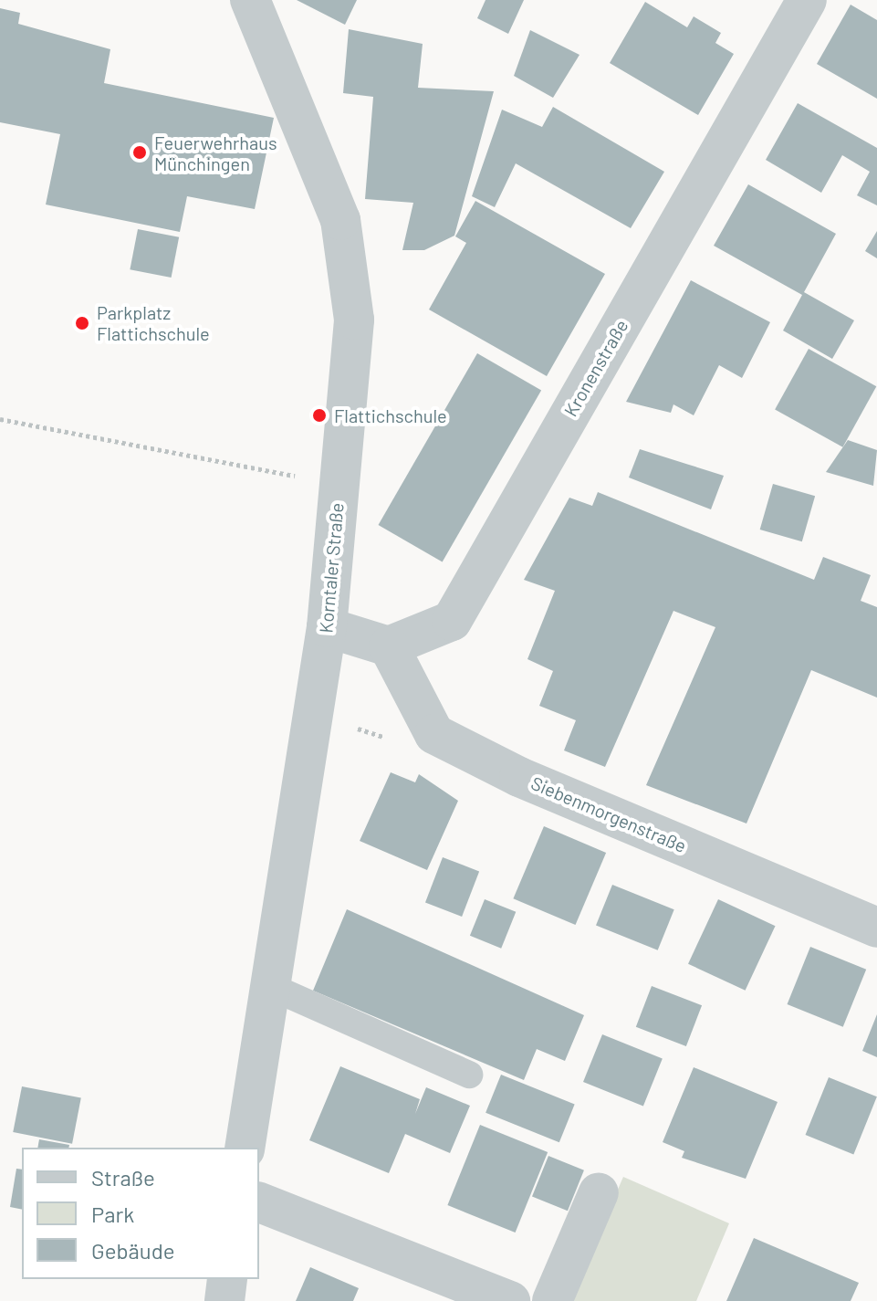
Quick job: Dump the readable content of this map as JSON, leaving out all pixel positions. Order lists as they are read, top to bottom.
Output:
{
  "streets": {
    "street": ["Kronenstraße", "Korntaler Straße", "Siebenmorgenstraße"]
  },
  "crossings": [
    ["Kronenstraße", "Siebenmorgenstraße"]
  ],
  "places": ["Feuerwehrhaus Münchingen", "Parkplatz Flattichschule", "Flattichschule"],
  "legend": ["Straße", "Park", "Gebäude"]
}
